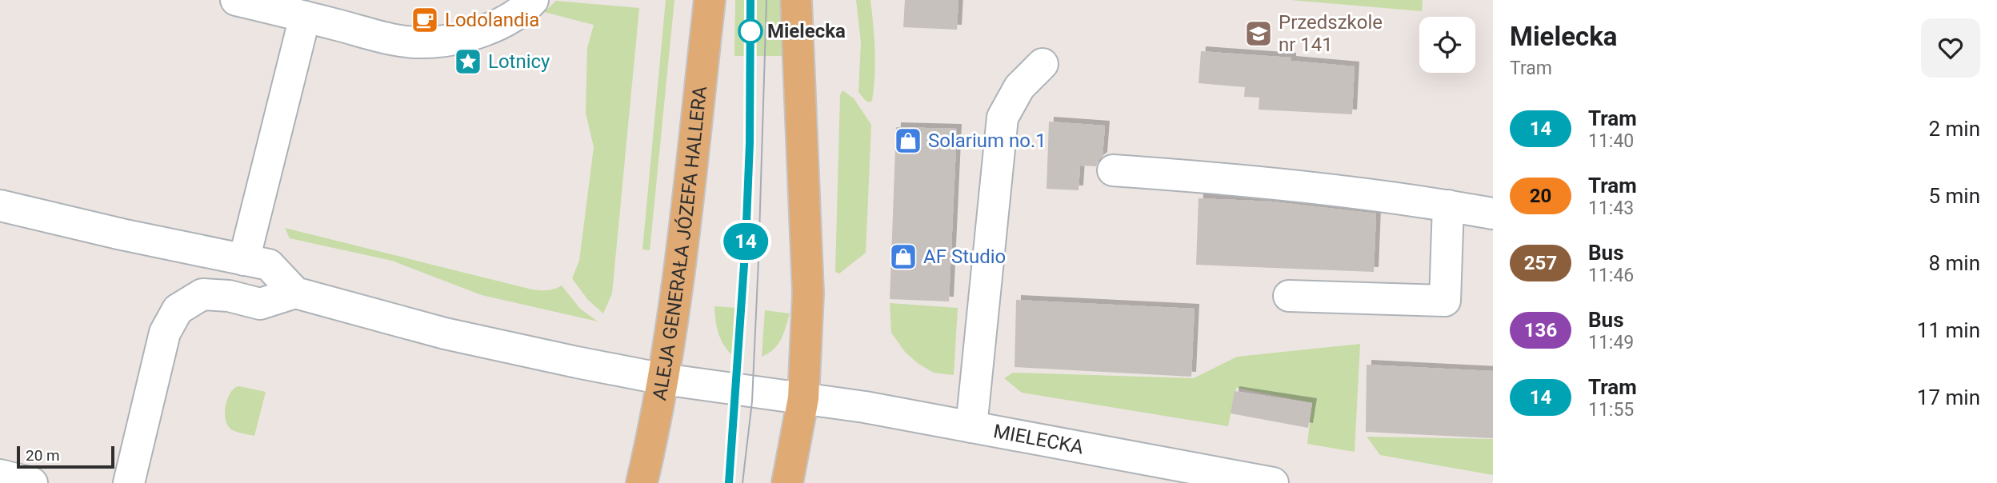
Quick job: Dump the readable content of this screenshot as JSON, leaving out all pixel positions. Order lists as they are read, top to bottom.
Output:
{
  "streets": {
    "main road": ["ALEJA GENERAŁA JÓZEFA HALLERA"],
    "street": ["MIELECKA"]
  },
  "crossings": [
    ["ALEJA GENERAŁA JÓZEFA HALLERA", "MIELECKA"]
  ],
  "places": {
    "cafe": ["Lodolandia"],
    "other": ["Mielecka"],
    "school or university": ["Przedszkole nr 141"],
    "place": ["Lotnicy"],
    "shop": ["Solarium no.1", "AF Studio"]
  },
  "lines": ["tram line 14"],
  "scale_bar": "20 m",
  "page": {
    "on_map": "14",
    "heading": ["Mielecka", "Tram"],
    "list": [
      {
        "mark": "14",
        "name": "Tram",
        "note": "11:40",
        "value": "2 min"
      },
      {
        "mark": "20",
        "name": "Tram",
        "note": "11:43",
        "value": "5 min"
      },
      {
        "mark": "257",
        "name": "Bus",
        "note": "11:46",
        "value": "8 min"
      },
      {
        "mark": "136",
        "name": "Bus",
        "note": "11:49",
        "value": "11 min"
      },
      {
        "mark": "14",
        "name": "Tram",
        "note": "11:55",
        "value": "17 min"
      }
    ],
    "scale": "20 m"
  }
}
